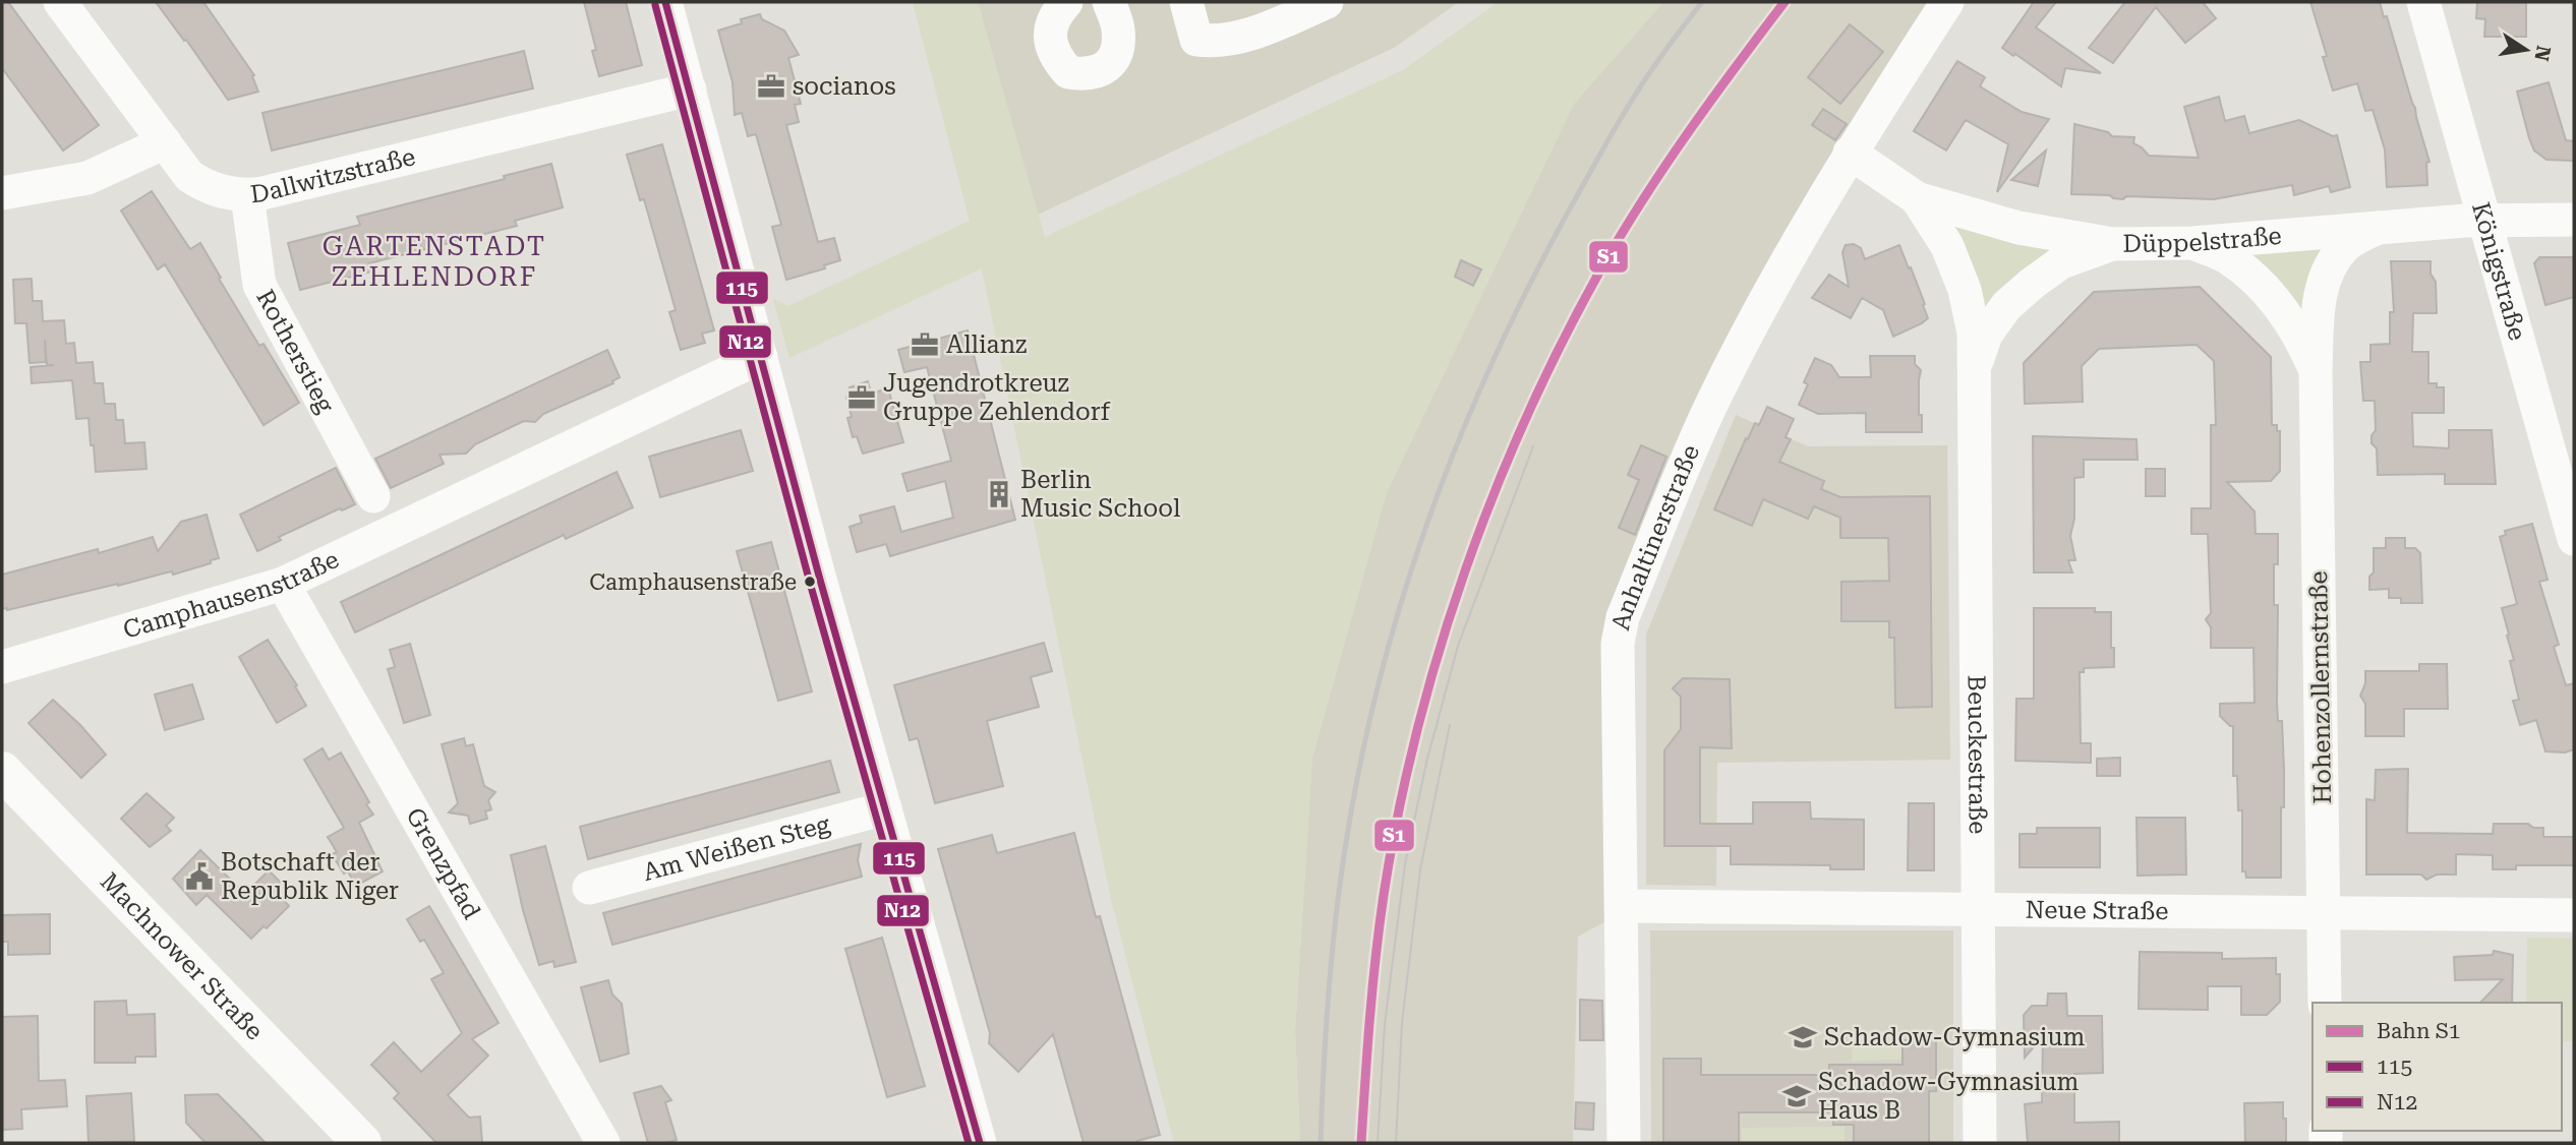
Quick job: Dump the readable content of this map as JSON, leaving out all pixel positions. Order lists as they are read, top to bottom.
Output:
{
  "streets": {
    "main road": ["Machnower Straße"],
    "street": [
      "Dallwitzstraße",
      "Düppelstraße",
      "Königstraße",
      "Rotherstieg",
      "Anhaltinerstraße",
      "Camphausenstraße",
      "Hohenzollernstraße",
      "Beuckestraße",
      "Am Weißen Steg",
      "Grenzpfad",
      "Neue Straße"
    ]
  },
  "crossings": [
    ["Dallwitzstraße", "Rotherstieg"],
    ["Düppelstraße", "Königstraße"],
    ["Düppelstraße", "Anhaltinerstraße"],
    ["Düppelstraße", "Hohenzollernstraße"],
    ["Düppelstraße", "Beuckestraße"],
    ["Anhaltinerstraße", "Neue Straße"],
    ["Camphausenstraße", "Grenzpfad"],
    ["Hohenzollernstraße", "Neue Straße"],
    ["Beuckestraße", "Neue Straße"]
  ],
  "districts": ["GARTENSTADT ZEHLENDORF"],
  "places": {
    "office": ["socianos", "Allianz", "Jugendrotkreuz Gruppe Zehlendorf"],
    "building": ["Berlin Music School"],
    "other": ["Camphausenstraße"],
    "public building": ["Botschaft der Republik Niger"],
    "school or university": ["Schadow-Gymnasium", "Schadow-Gymnasium Haus B"]
  },
  "lines": ["rail line S1", "transit line 115", "transit line N12"],
  "legend": ["Bahn S1", "115", "N12"],
  "north": "right"
}
